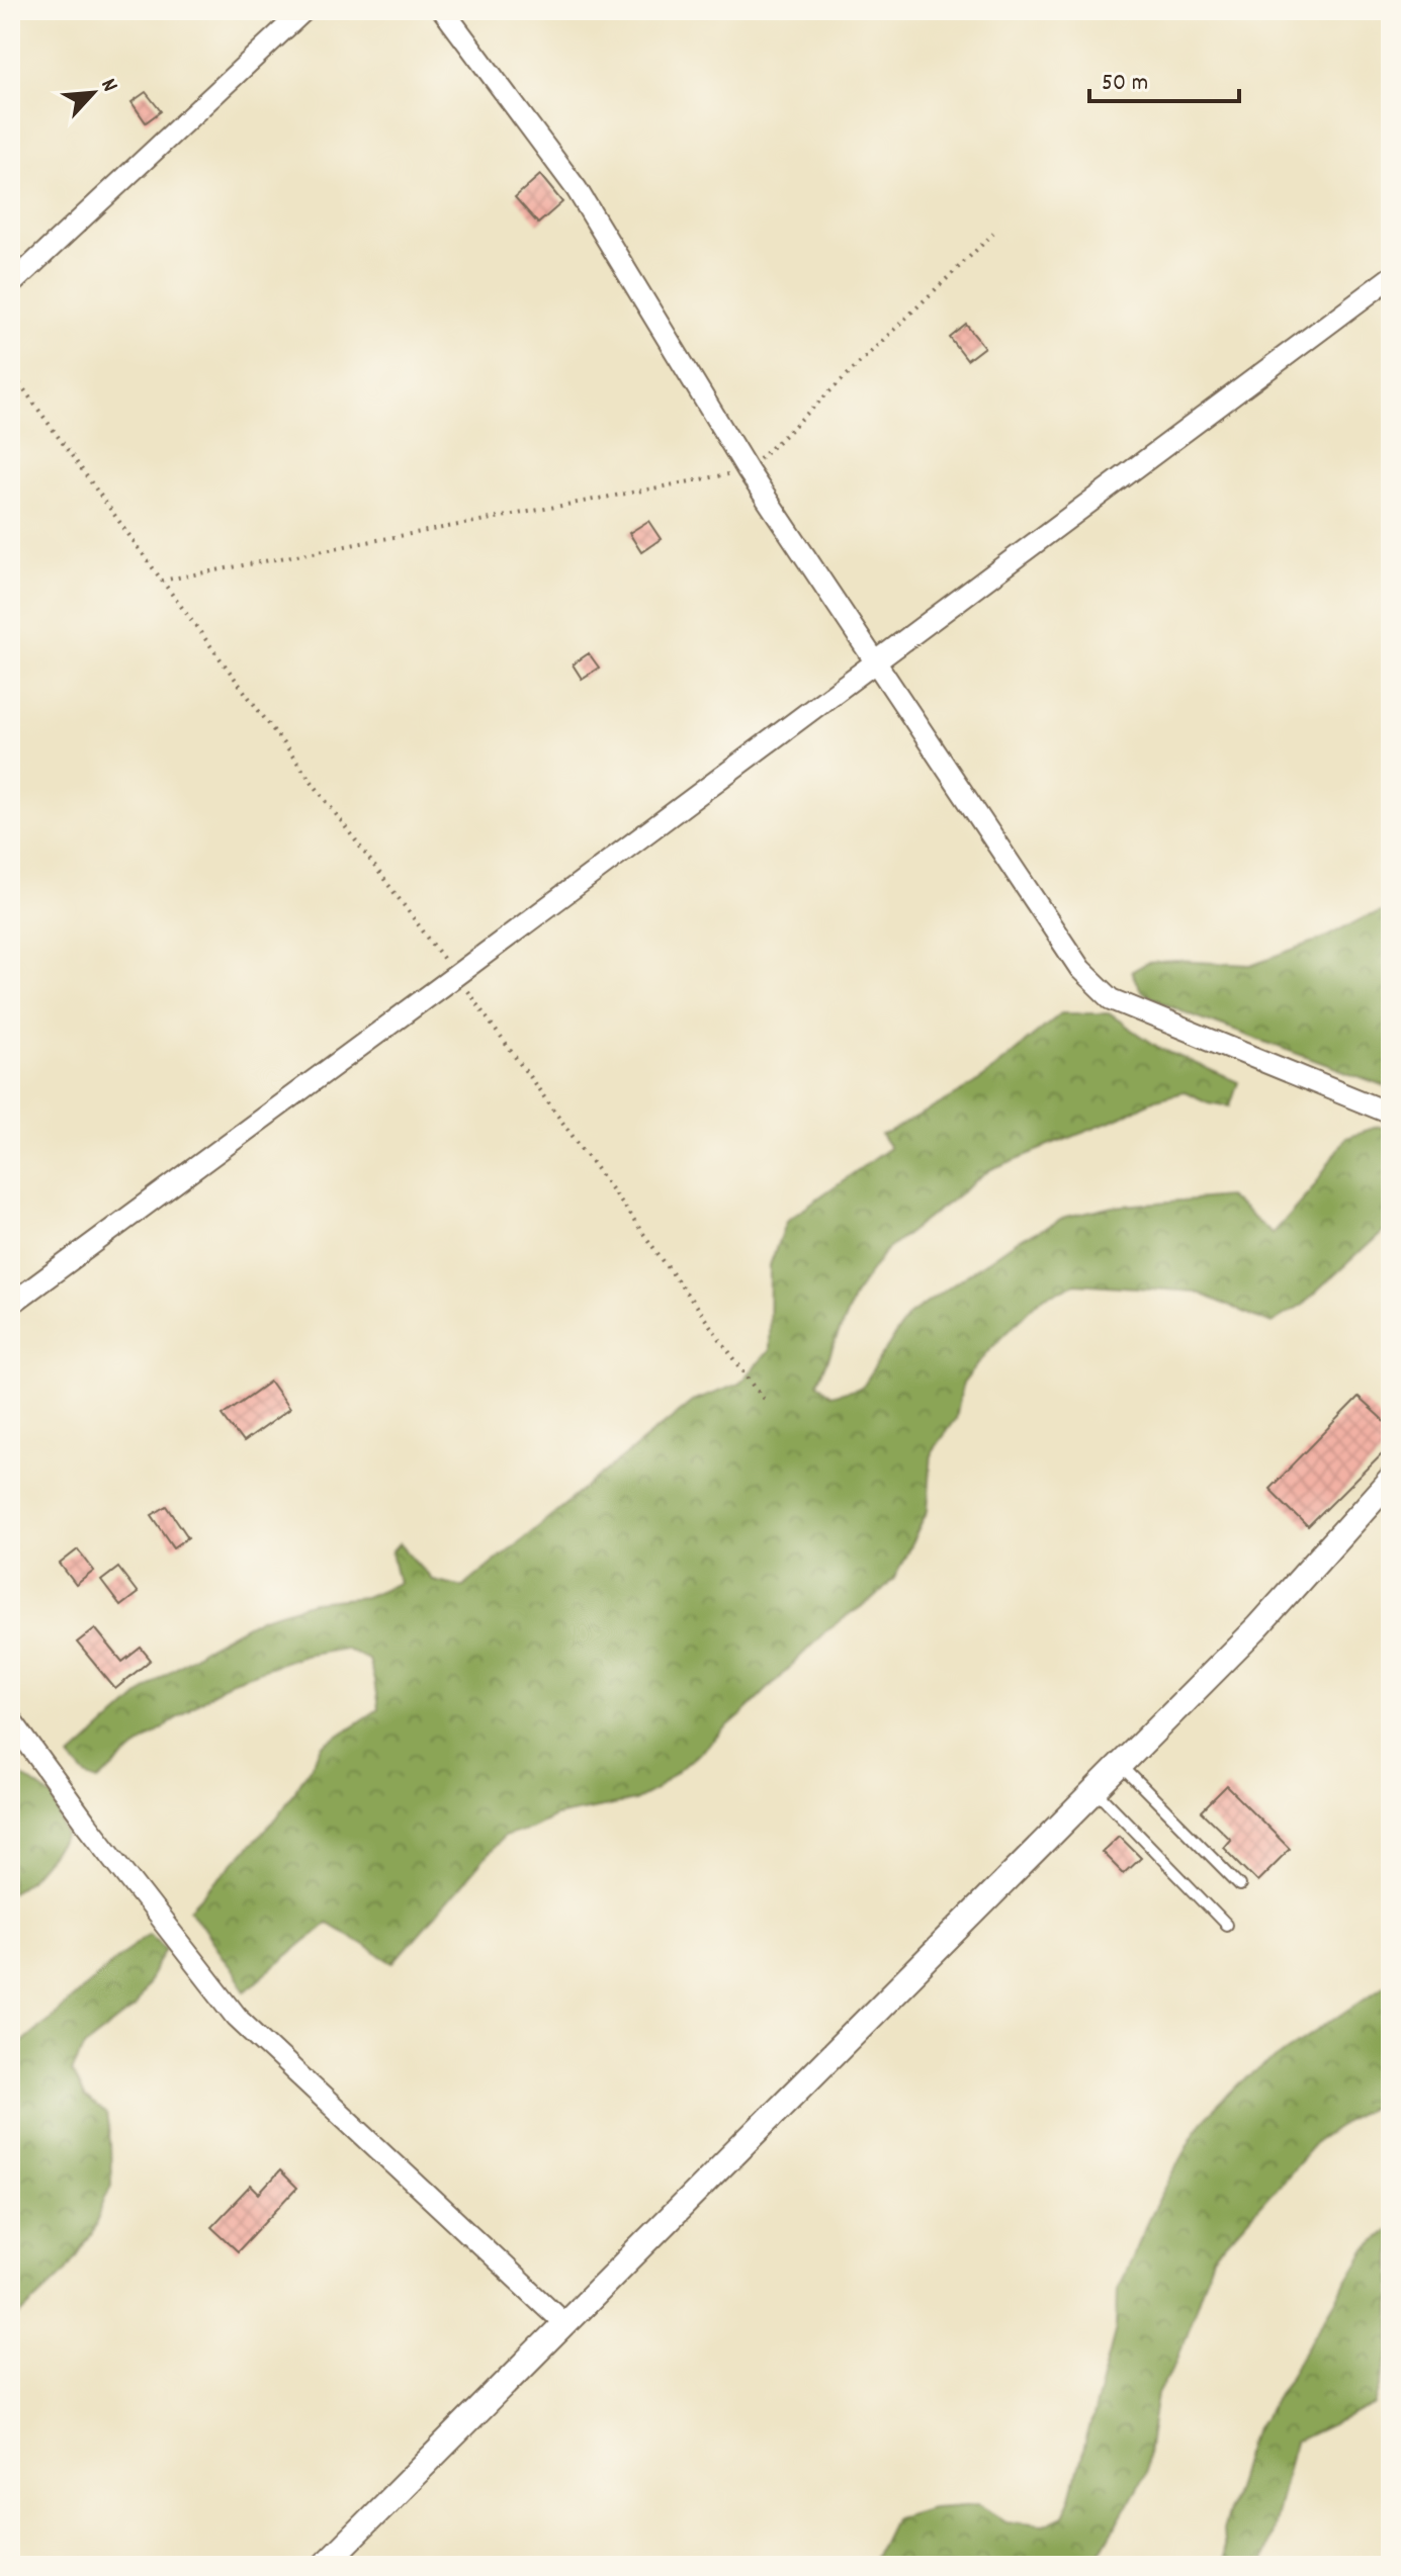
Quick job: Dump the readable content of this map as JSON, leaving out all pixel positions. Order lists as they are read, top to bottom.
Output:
{
  "scale_bar": "50 m",
  "north": "top right"
}
